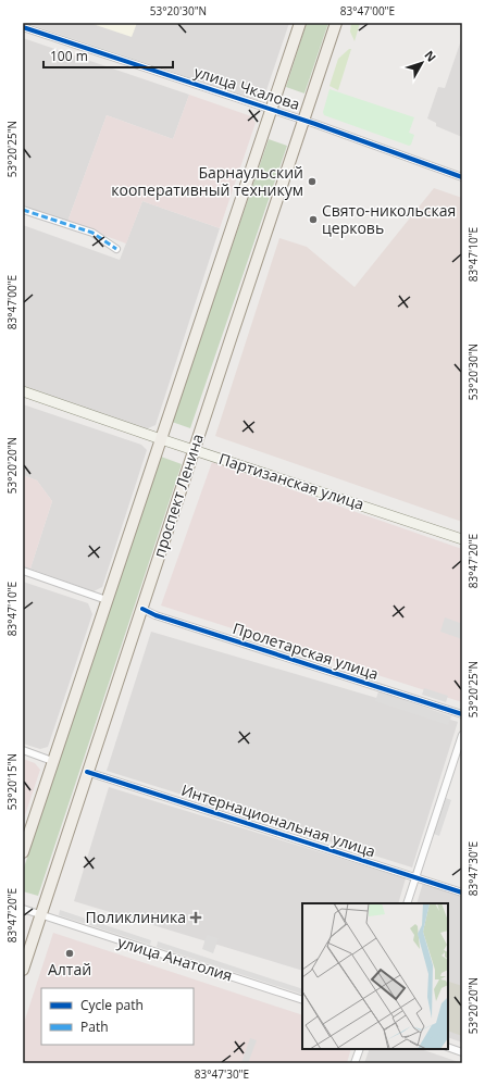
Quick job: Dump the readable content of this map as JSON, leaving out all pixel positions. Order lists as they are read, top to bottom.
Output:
{
  "streets": {
    "main road": ["Партизанская улица", "проспект Ленина"],
    "street": [
      "улица Чкалова",
      "Пролетарская улица",
      "Интернациональная улица",
      "улица Анатолия"
    ]
  },
  "crossings": [
    ["улица Чкалова", "проспект Ленина"],
    ["Партизанская улица", "проспект Ленина"],
    ["проспект Ленина", "Пролетарская улица"],
    ["проспект Ленина", "Интернациональная улица"],
    ["проспект Ленина", "улица Анатолия"]
  ],
  "places": {
    "other": ["Барнаульский кооперативный техникум", "Свято-никольская церковь", "Алтай"],
    "health": ["Поликлиника"]
  },
  "legend": ["Cycle path", "Path"],
  "scale_bar": "100 m",
  "north": "top right",
  "coordinates": [
    "53°20'30\"N",
    "83°47'00\"E",
    "53°20'25\"N",
    "83°47'10\"E",
    "53°20'20\"N",
    "83°47'20\"E",
    "53°20'15\"N",
    "83°47'30\"E"
  ]
}
